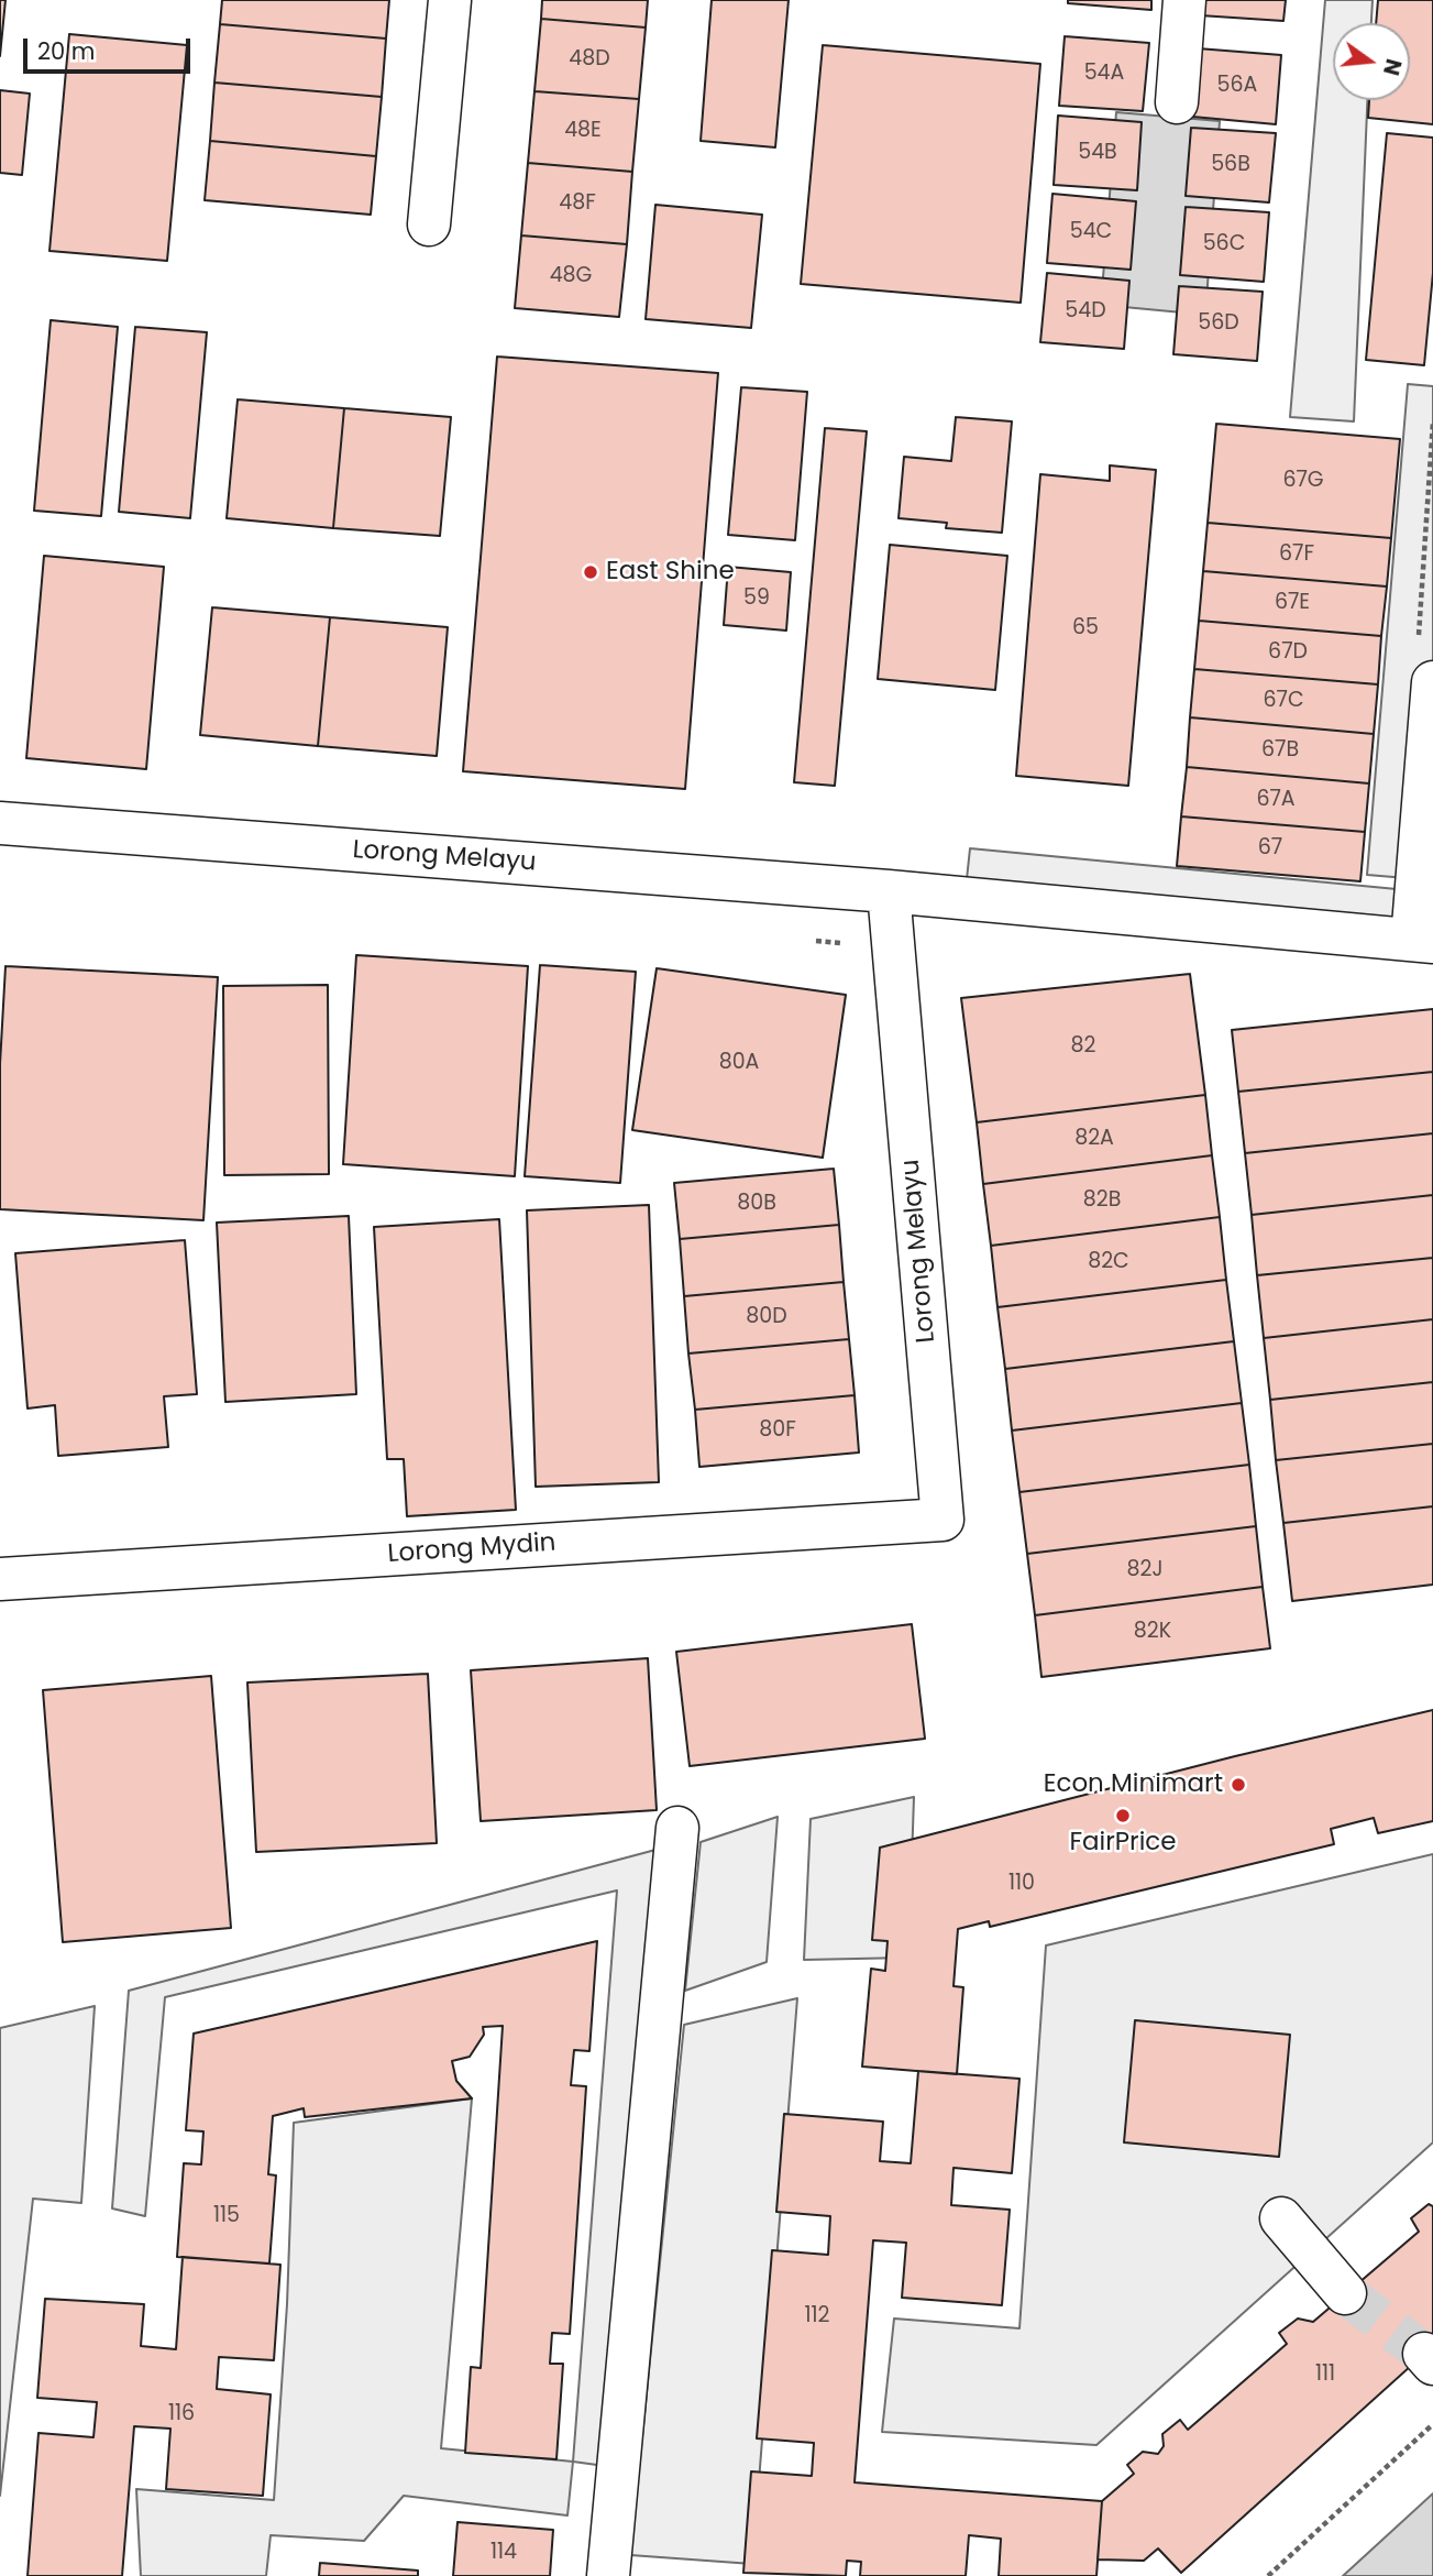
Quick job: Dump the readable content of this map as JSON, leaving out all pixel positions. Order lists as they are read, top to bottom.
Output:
{
  "streets": {
    "street": ["Lorong Melayu", "Lorong Mydin"]
  },
  "crossings": [
    ["Lorong Melayu", "Lorong Mydin"]
  ],
  "places": ["East Shine", "Econ Minimart", "FairPrice"],
  "house_numbers": [
    "48D",
    "54A",
    "56A",
    "48E",
    "54B",
    "56B",
    "48F",
    "54C",
    "56C",
    "48G",
    "54D",
    "56D",
    "67G",
    "67F",
    "59",
    "67E",
    "65",
    "67D",
    "67C",
    "67B",
    "67A",
    "67",
    "82",
    "80A",
    "82A",
    "82B",
    "80B",
    "82C",
    "80D",
    "80F",
    "82J",
    "82K",
    "110",
    "115",
    "112",
    "111",
    "116",
    "114"
  ],
  "scale_bar": "20 m",
  "north": "right"
}
